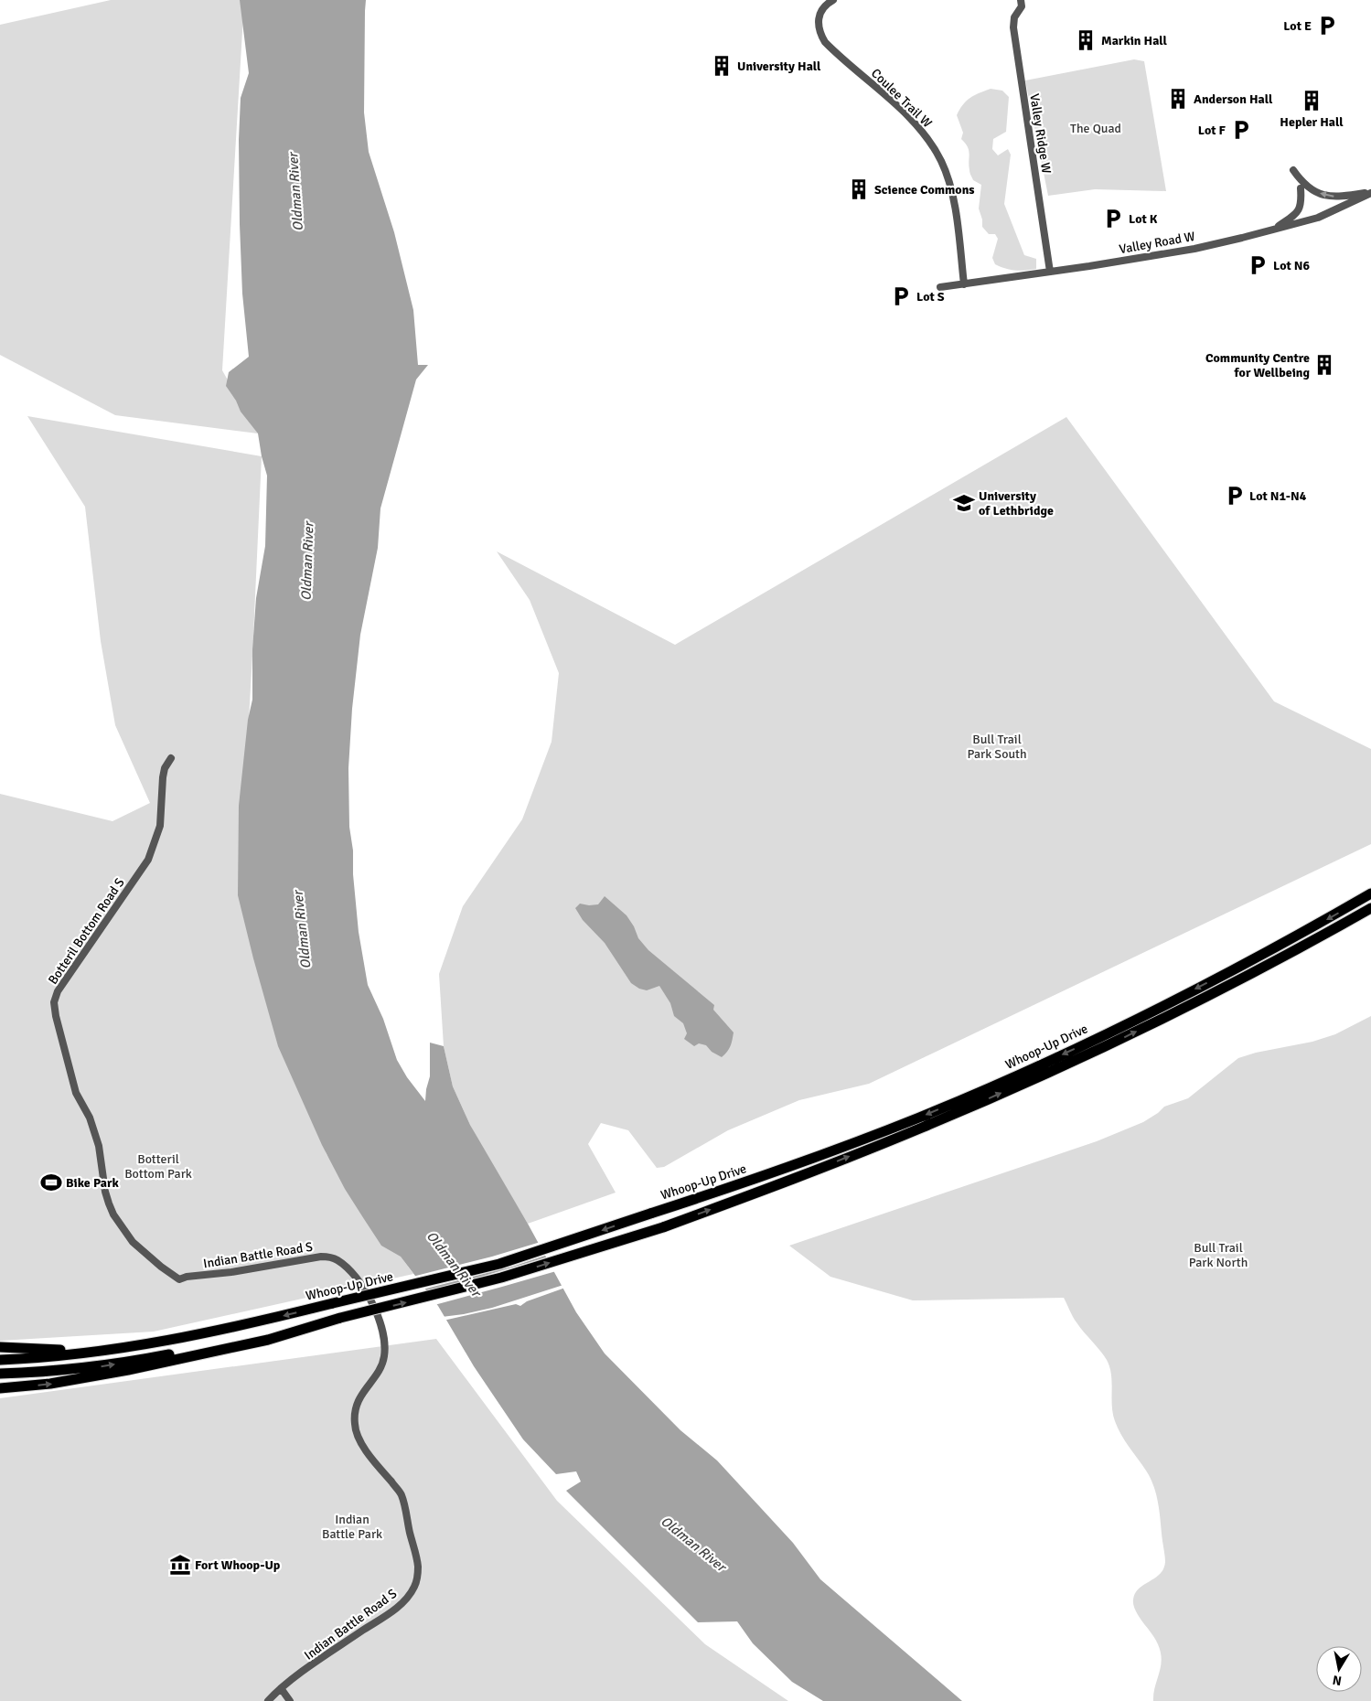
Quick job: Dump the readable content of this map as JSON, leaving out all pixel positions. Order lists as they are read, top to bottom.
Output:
{
  "streets": {
    "highway": ["Whoop-Up Drive"],
    "street": [
      "Coulee Trail W",
      "Valley Ridge W",
      "Valley Road W",
      "Botteril Bottom Road S",
      "Indian Battle Road S"
    ]
  },
  "crossings": [
    ["Coulee Trail W", "Valley Road W"],
    ["Valley Ridge W", "Valley Road W"],
    ["Botteril Bottom Road S", "Indian Battle Road S"]
  ],
  "water": ["Oldman River"],
  "parks": [
    "The Quad",
    "Bull Trail Park South",
    "Botteril Bottom Park",
    "Bull Trail Park North",
    "Indian Battle Park"
  ],
  "places": {
    "parking": [
      "Lot E",
      "Lot F",
      "Lot K",
      "Lot N6",
      "Lot S",
      "Lot N1-N4"
    ],
    "building": [
      "Markin Hall",
      "University Hall",
      "Anderson Hall",
      "Hepler Hall",
      "Science Commons",
      "Community Centre for Wellbeing"
    ],
    "school or university": ["University of Lethbridge"],
    "sports": ["Bike Park"],
    "museum": ["Fort Whoop-Up"]
  },
  "north": "bottom"
}
